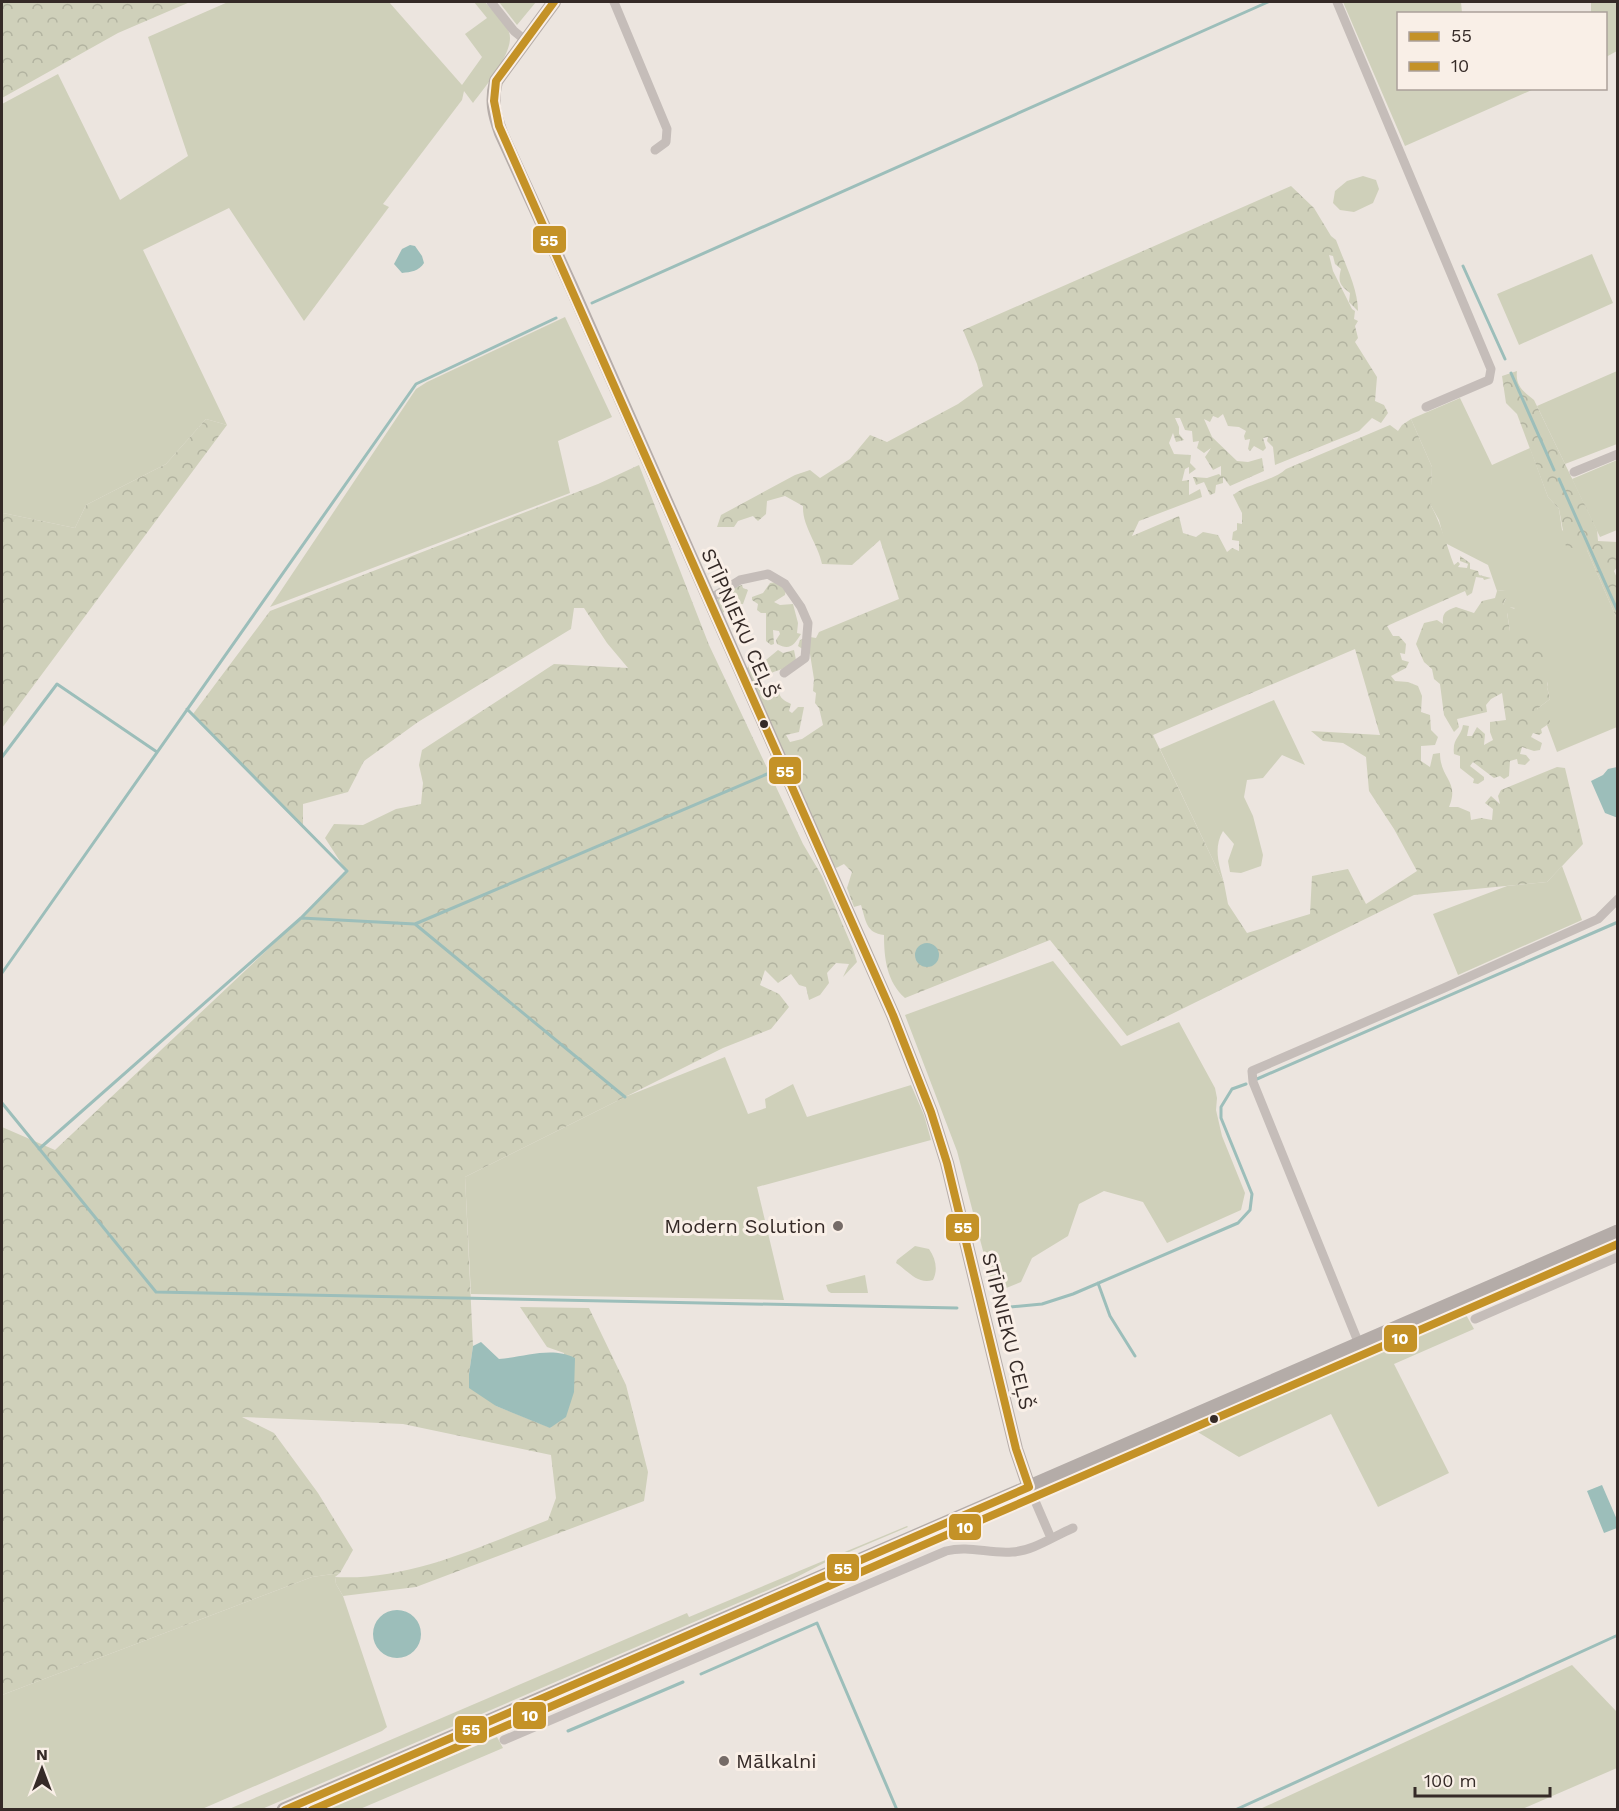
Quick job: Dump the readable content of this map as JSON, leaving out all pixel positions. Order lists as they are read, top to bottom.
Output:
{
  "streets": {
    "main road": ["STĪPNIEKU CEĻŠ"]
  },
  "places": ["Modern Solution", "Mālkalni"],
  "lines": ["transit line 55", "transit line 10"],
  "legend": ["55", "10"],
  "scale_bar": "100 m",
  "north": "top"
}
